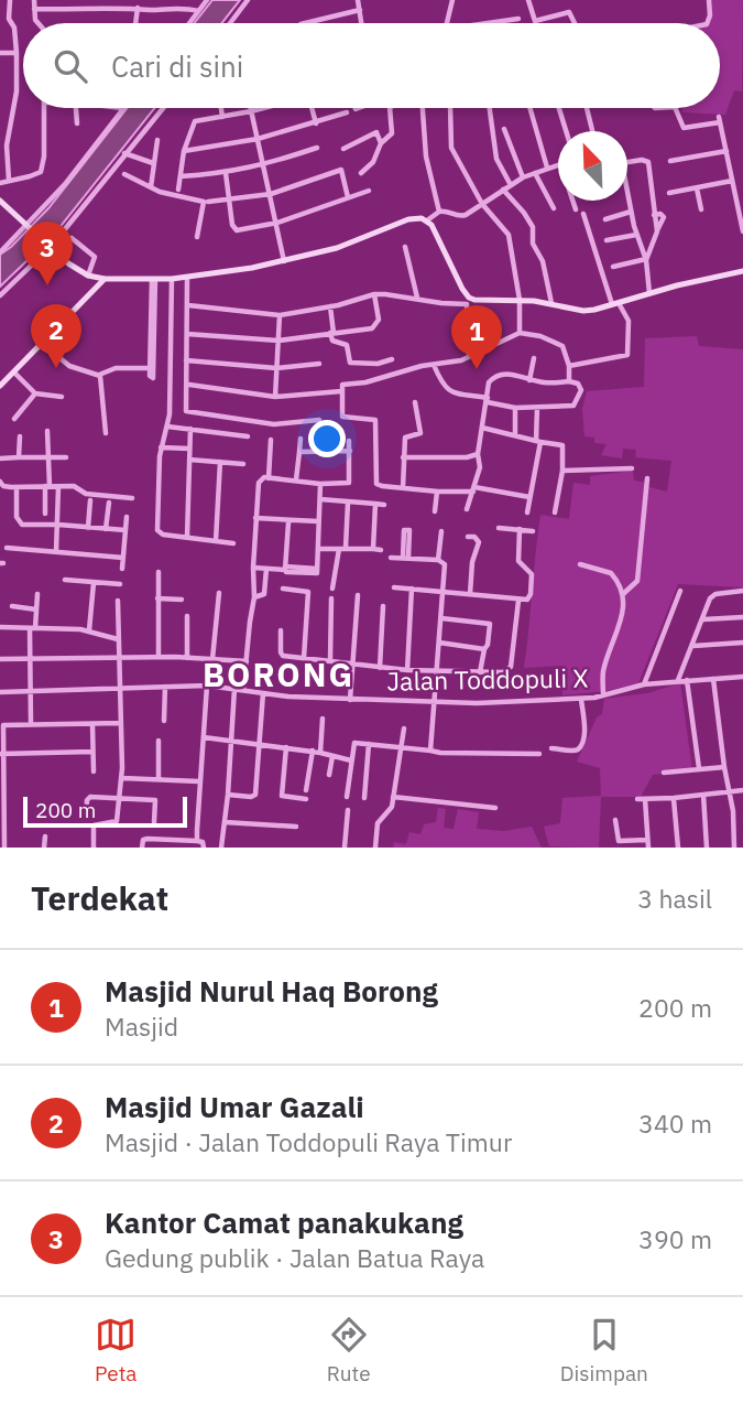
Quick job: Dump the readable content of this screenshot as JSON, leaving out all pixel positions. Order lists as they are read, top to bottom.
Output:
{
  "streets": {
    "street": ["Jalan Toddopuli X"]
  },
  "districts": ["BORONG"],
  "scale_bar": "200 m",
  "north": "top left",
  "page": {
    "search": "Cari di sini",
    "pins": ["3", "2", "1"],
    "scale": "200 m",
    "heading": ["Terdekat", "3 hasil"],
    "list": [
      {
        "mark": "1",
        "name": "Masjid Nurul Haq Borong",
        "note": "Masjid",
        "value": "200 m"
      },
      {
        "mark": "2",
        "name": "Masjid Umar Gazali",
        "note": "Masjid · Jalan Toddopuli Raya Timur",
        "value": "340 m"
      },
      {
        "mark": "3",
        "name": "Kantor Camat panakukang",
        "note": "Gedung publik · Jalan Batua Raya",
        "value": "390 m"
      }
    ],
    "nav": ["Peta", "Rute", "Disimpan"]
  }
}
